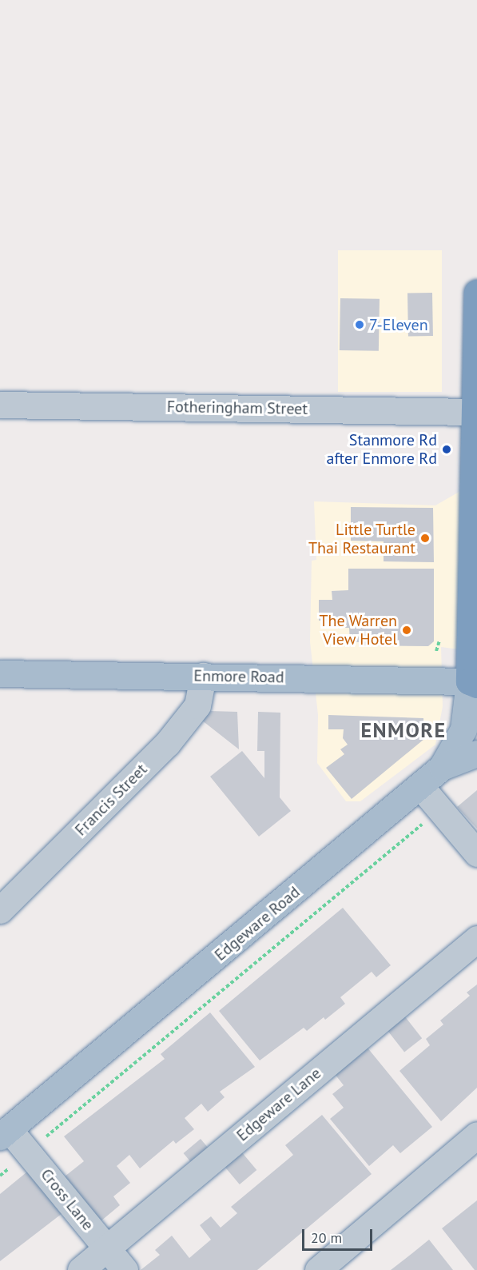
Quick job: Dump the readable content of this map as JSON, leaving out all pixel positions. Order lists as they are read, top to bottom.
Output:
{
  "streets": {
    "main road": ["Enmore Road", "Edgeware Road"],
    "street": [
      "Fotheringham Street",
      "Francis Street",
      "Edgeware Lane",
      "Cross Lane"
    ]
  },
  "crossings": [
    ["Enmore Road", "Francis Street"],
    ["Enmore Road", "Edgeware Road"],
    ["Edgeware Road", "Cross Lane"],
    ["Edgeware Lane", "Cross Lane"]
  ],
  "districts": ["ENMORE"],
  "places": [
    "7-Eleven",
    "Stanmore Rd after Enmore Rd",
    "Little Turtle Thai Restaurant",
    "The Warren View Hotel"
  ],
  "scale_bar": "20 m"
}
